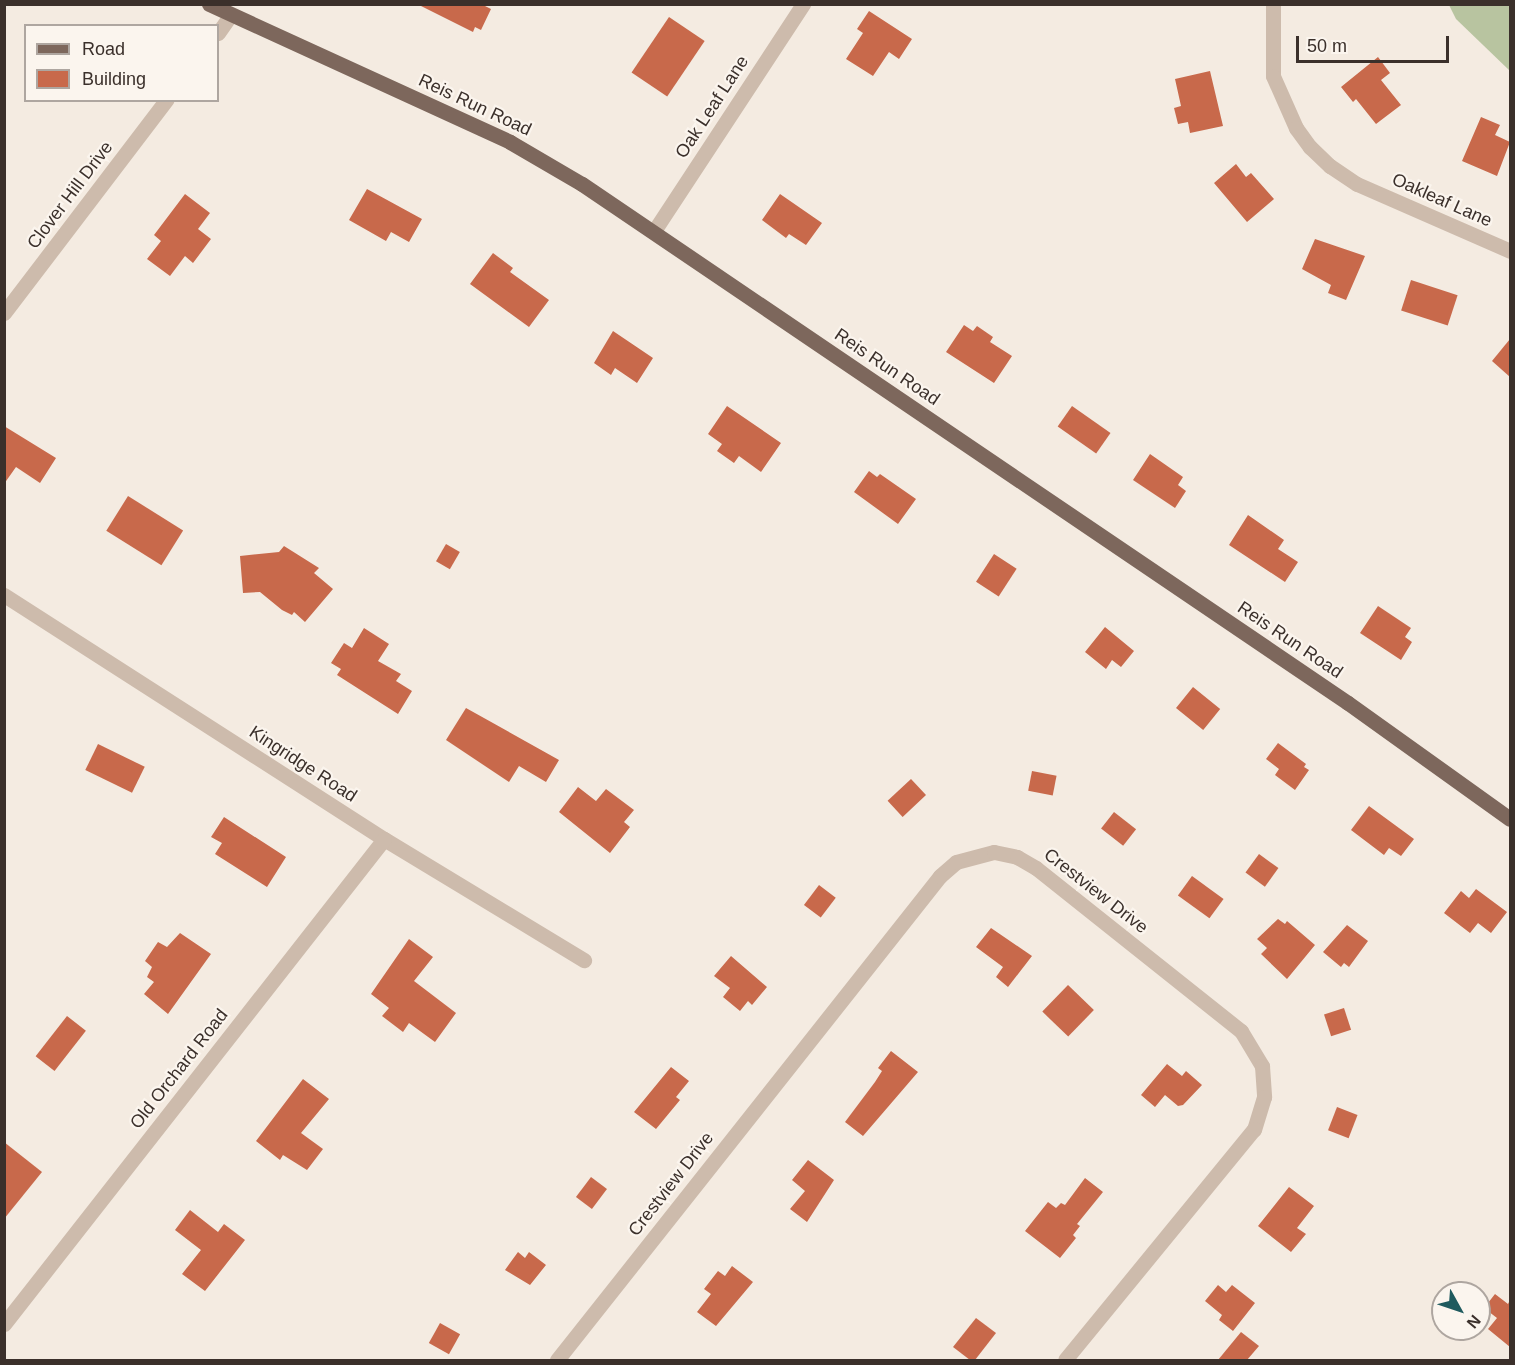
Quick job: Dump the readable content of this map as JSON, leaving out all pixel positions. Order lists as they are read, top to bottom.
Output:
{
  "streets": {
    "main road": ["Reis Run Road"],
    "street": [
      "Oak Leaf Lane",
      "Clover Hill Drive",
      "Oakleaf Lane",
      "Kingridge Road",
      "Crestview Drive",
      "Old Orchard Road"
    ]
  },
  "crossings": [
    ["Reis Run Road", "Oak Leaf Lane"],
    ["Kingridge Road", "Old Orchard Road"]
  ],
  "legend": ["Road", "Building"],
  "scale_bar": "50 m",
  "north": "bottom right"
}
